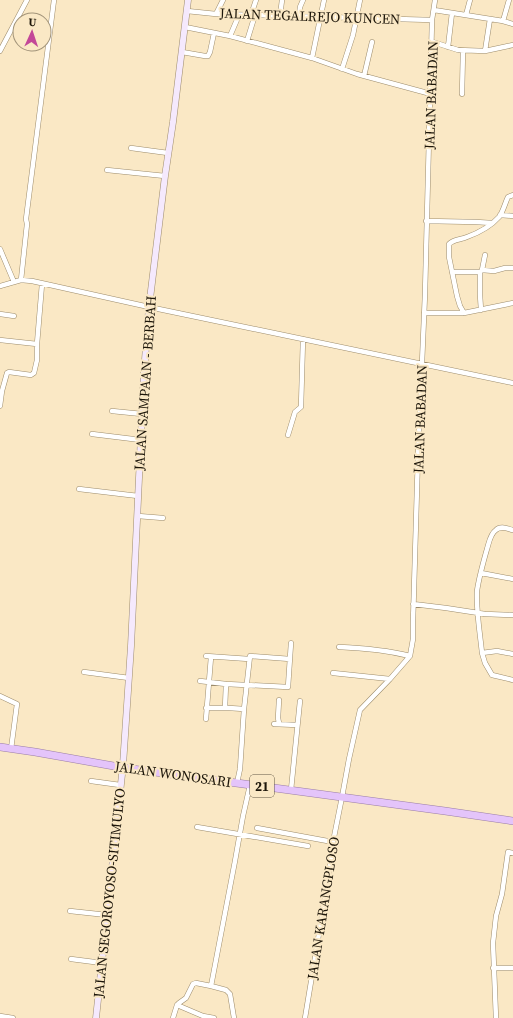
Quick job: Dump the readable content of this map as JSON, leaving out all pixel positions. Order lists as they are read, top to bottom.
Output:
{
  "streets": {
    "highway": ["JALAN WONOSARI", "21"],
    "main road": ["JALAN SAMPAAN - BERBAH", "JALAN SEGOROYOSO-SITIMULYO"],
    "street": ["JALAN TEGALREJO KUNCEN", "JALAN BABADAN", "JALAN KARANGPLOSO"]
  },
  "crossings": [
    ["JALAN TEGALREJO KUNCEN", "JALAN BABADAN"],
    ["JALAN TEGALREJO KUNCEN", "JALAN SAMPAAN - BERBAH"],
    ["JALAN SAMPAAN - BERBAH", "JALAN WONOSARI"],
    ["JALAN SAMPAAN - BERBAH", "JALAN SEGOROYOSO-SITIMULYO"],
    ["JALAN WONOSARI", "JALAN SEGOROYOSO-SITIMULYO"],
    ["JALAN WONOSARI", "JALAN KARANGPLOSO"]
  ],
  "north": "top"
}
